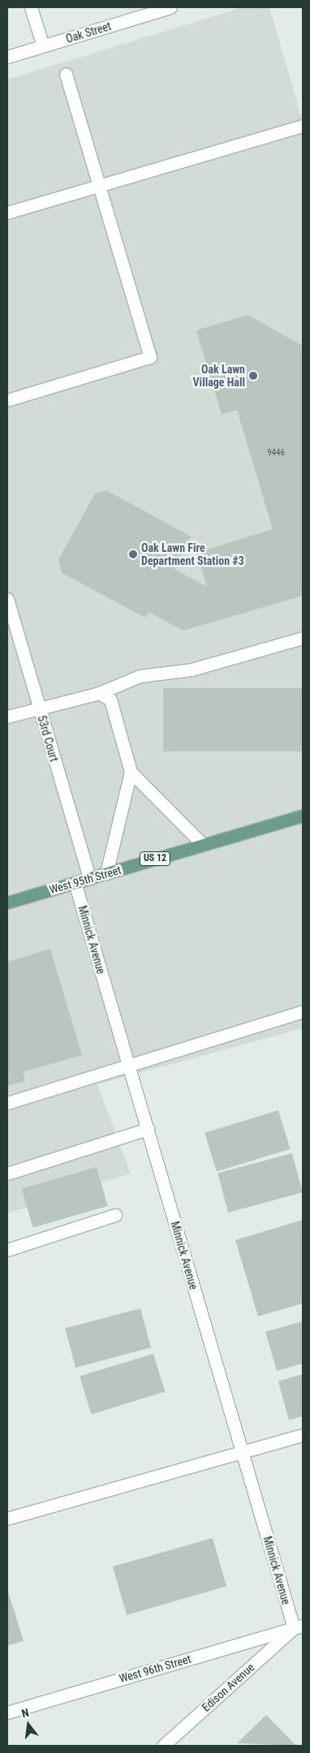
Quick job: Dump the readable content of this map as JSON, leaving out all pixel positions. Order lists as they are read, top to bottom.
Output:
{
  "streets": {
    "main road": ["US 12", "West 95th Street"],
    "street": [
      "Oak Street",
      "53rd Court",
      "Minnick Avenue",
      "West 96th Street",
      "Edison Avenue"
    ]
  },
  "crossings": [
    ["53rd Court", "West 95th Street"],
    ["West 95th Street", "Minnick Avenue"],
    ["Minnick Avenue", "West 96th Street"],
    ["Minnick Avenue", "Edison Avenue"],
    ["West 96th Street", "Edison Avenue"]
  ],
  "places": ["Oak Lawn Village Hall", "Oak Lawn Fire Department Station #3"],
  "house_numbers": ["9446"],
  "north": "top"
}
